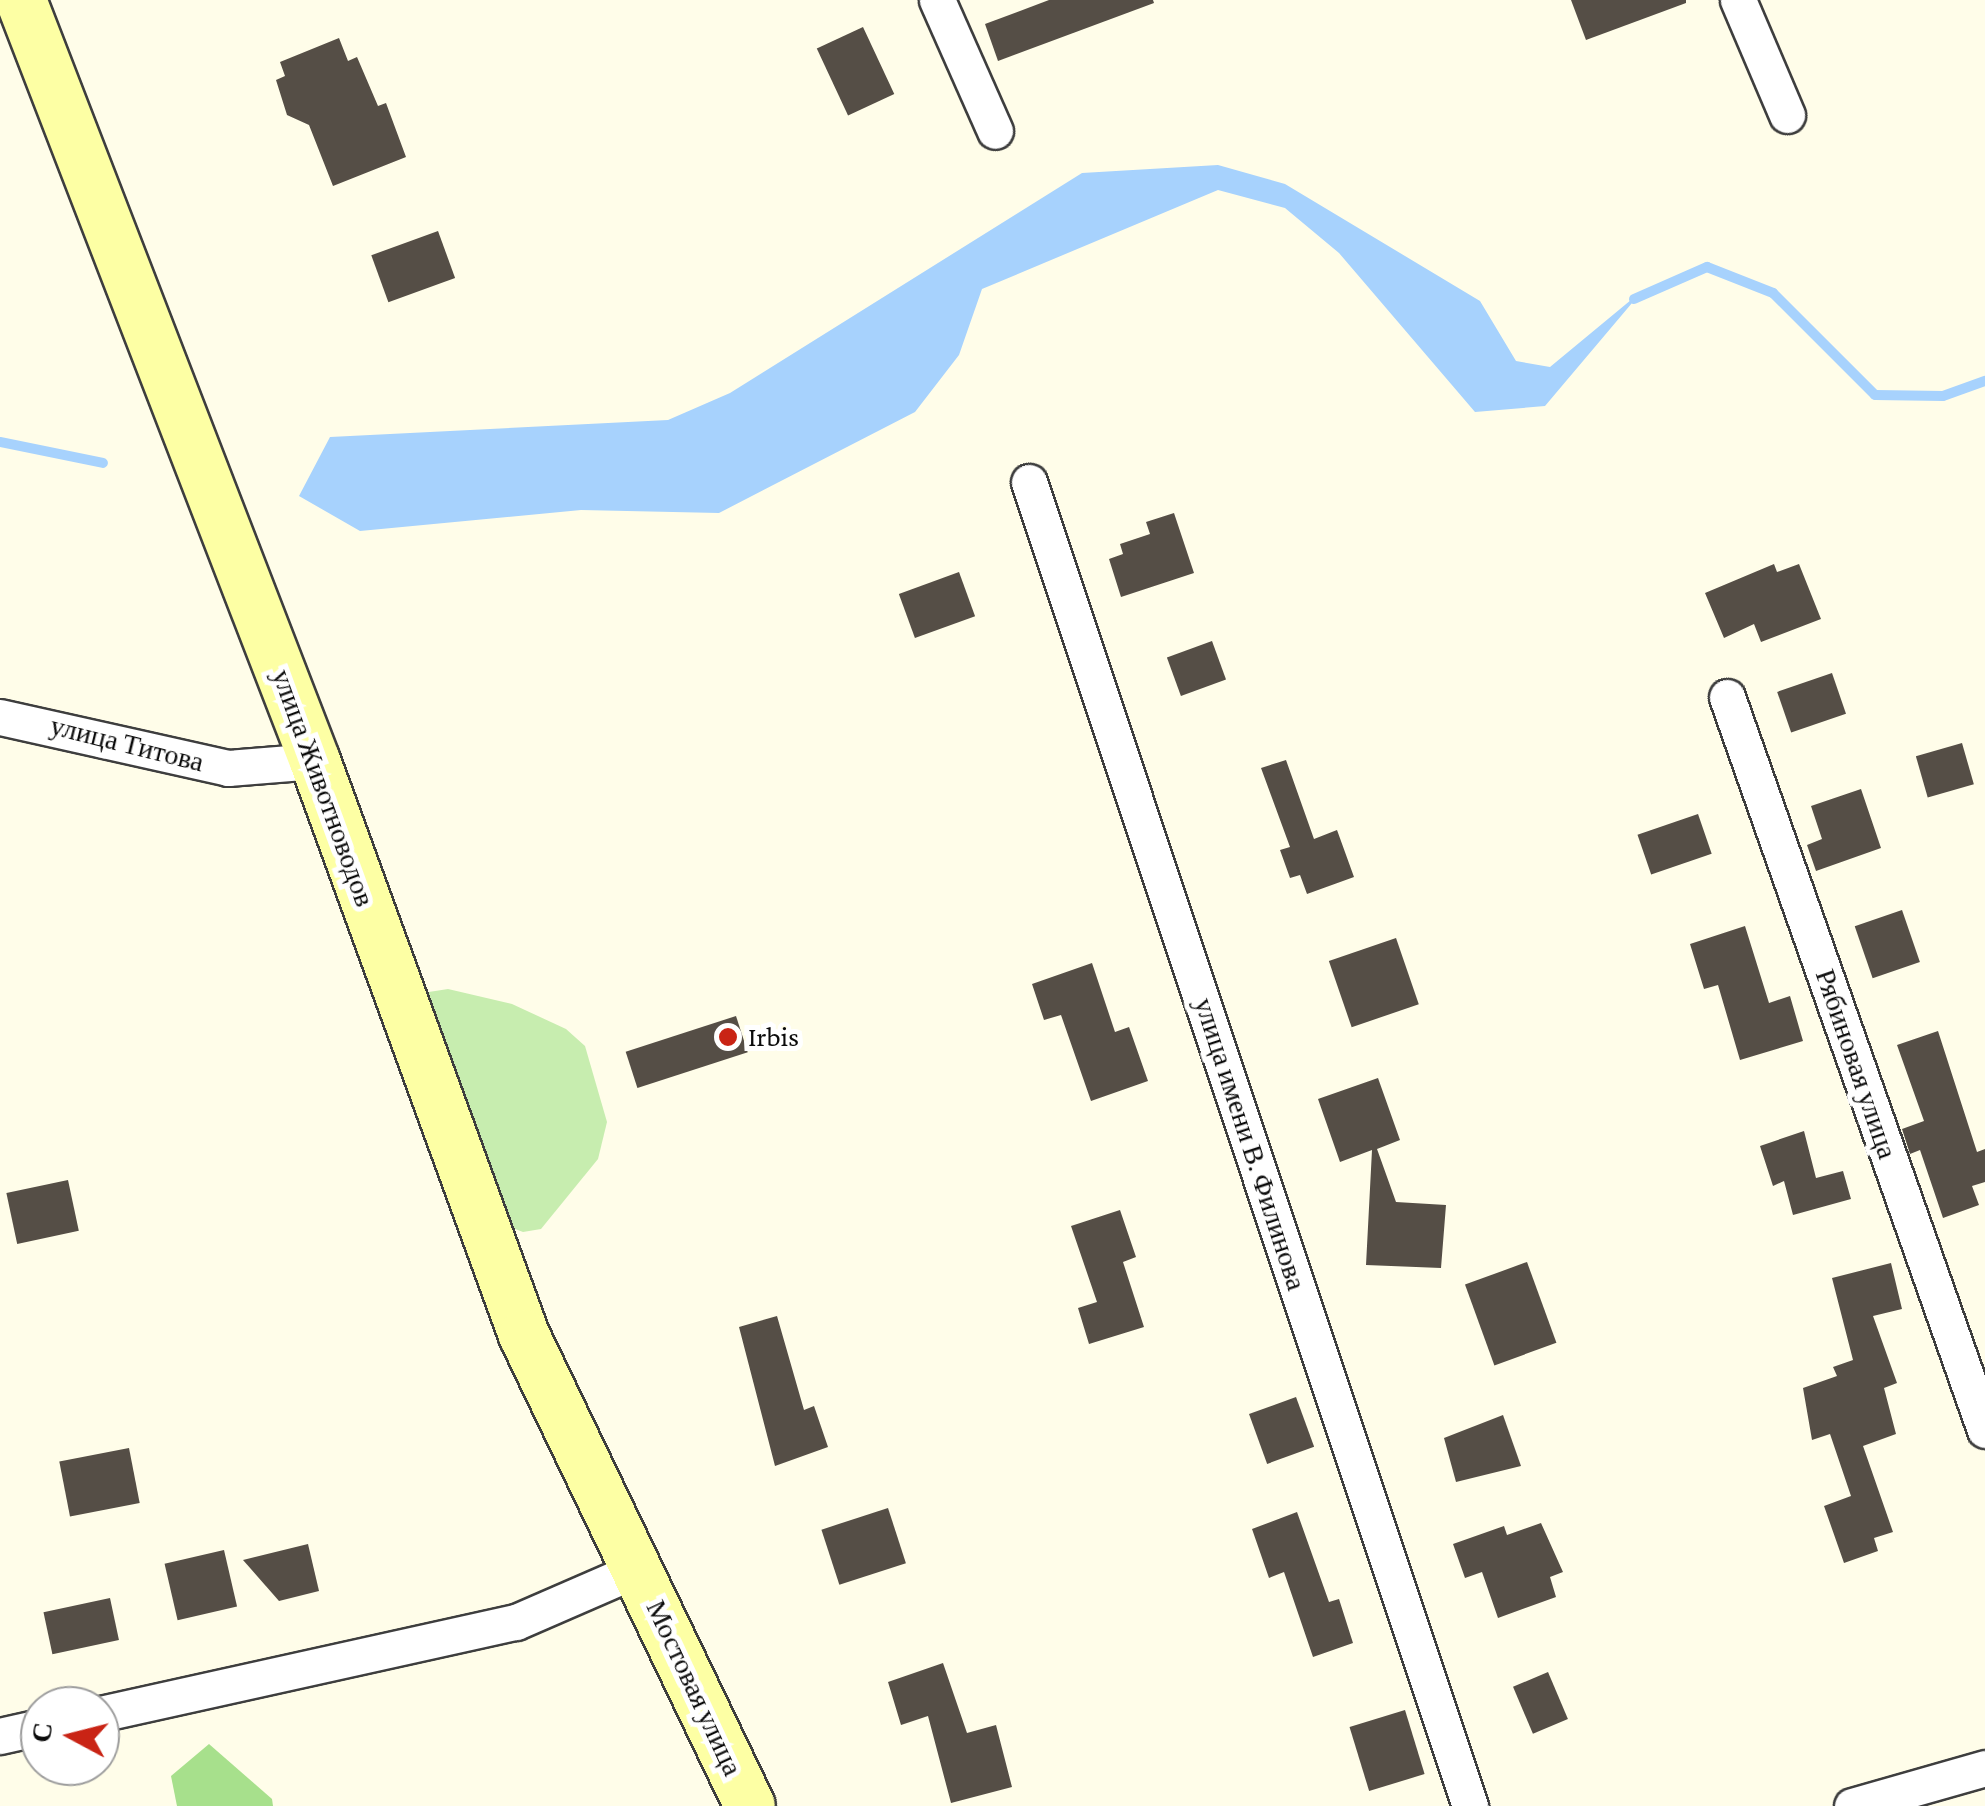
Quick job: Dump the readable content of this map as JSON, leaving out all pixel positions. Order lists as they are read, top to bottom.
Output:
{
  "streets": {
    "main road": ["улица Животноводов", "Мостовая улица"],
    "street": ["улица Титова", "Рябиновая улица", "улица имени В. Филинова"]
  },
  "crossings": [
    ["улица Титова", "улица Животноводов"],
    ["улица Животноводов", "Мостовая улица"]
  ],
  "places": ["Irbis"],
  "north": "left"
}
